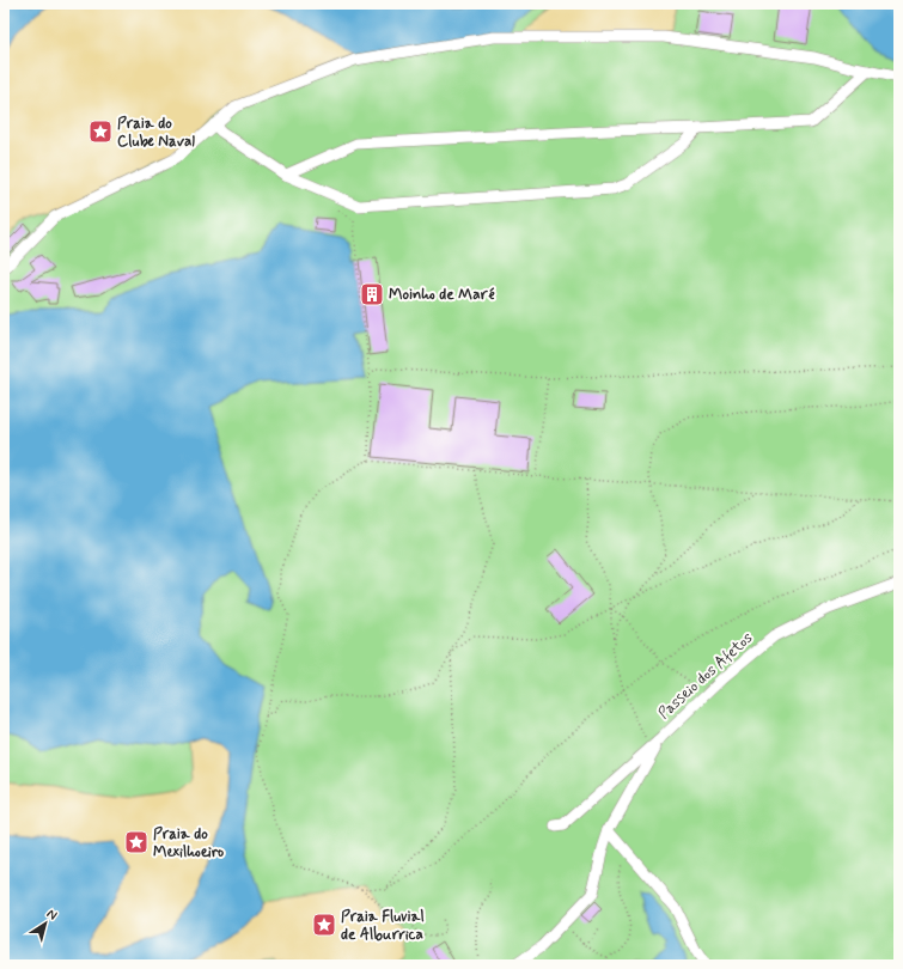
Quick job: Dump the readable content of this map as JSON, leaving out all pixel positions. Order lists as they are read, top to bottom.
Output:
{
  "streets": {
    "street": ["Passeio dos Afetos"]
  },
  "places": {
    "place": ["Praia do Clube Naval", "Praia do Mexilhoeiro", "Praia Fluvial de Alburrica"],
    "building": ["Moinho de Maré"]
  },
  "north": "top right"
}
